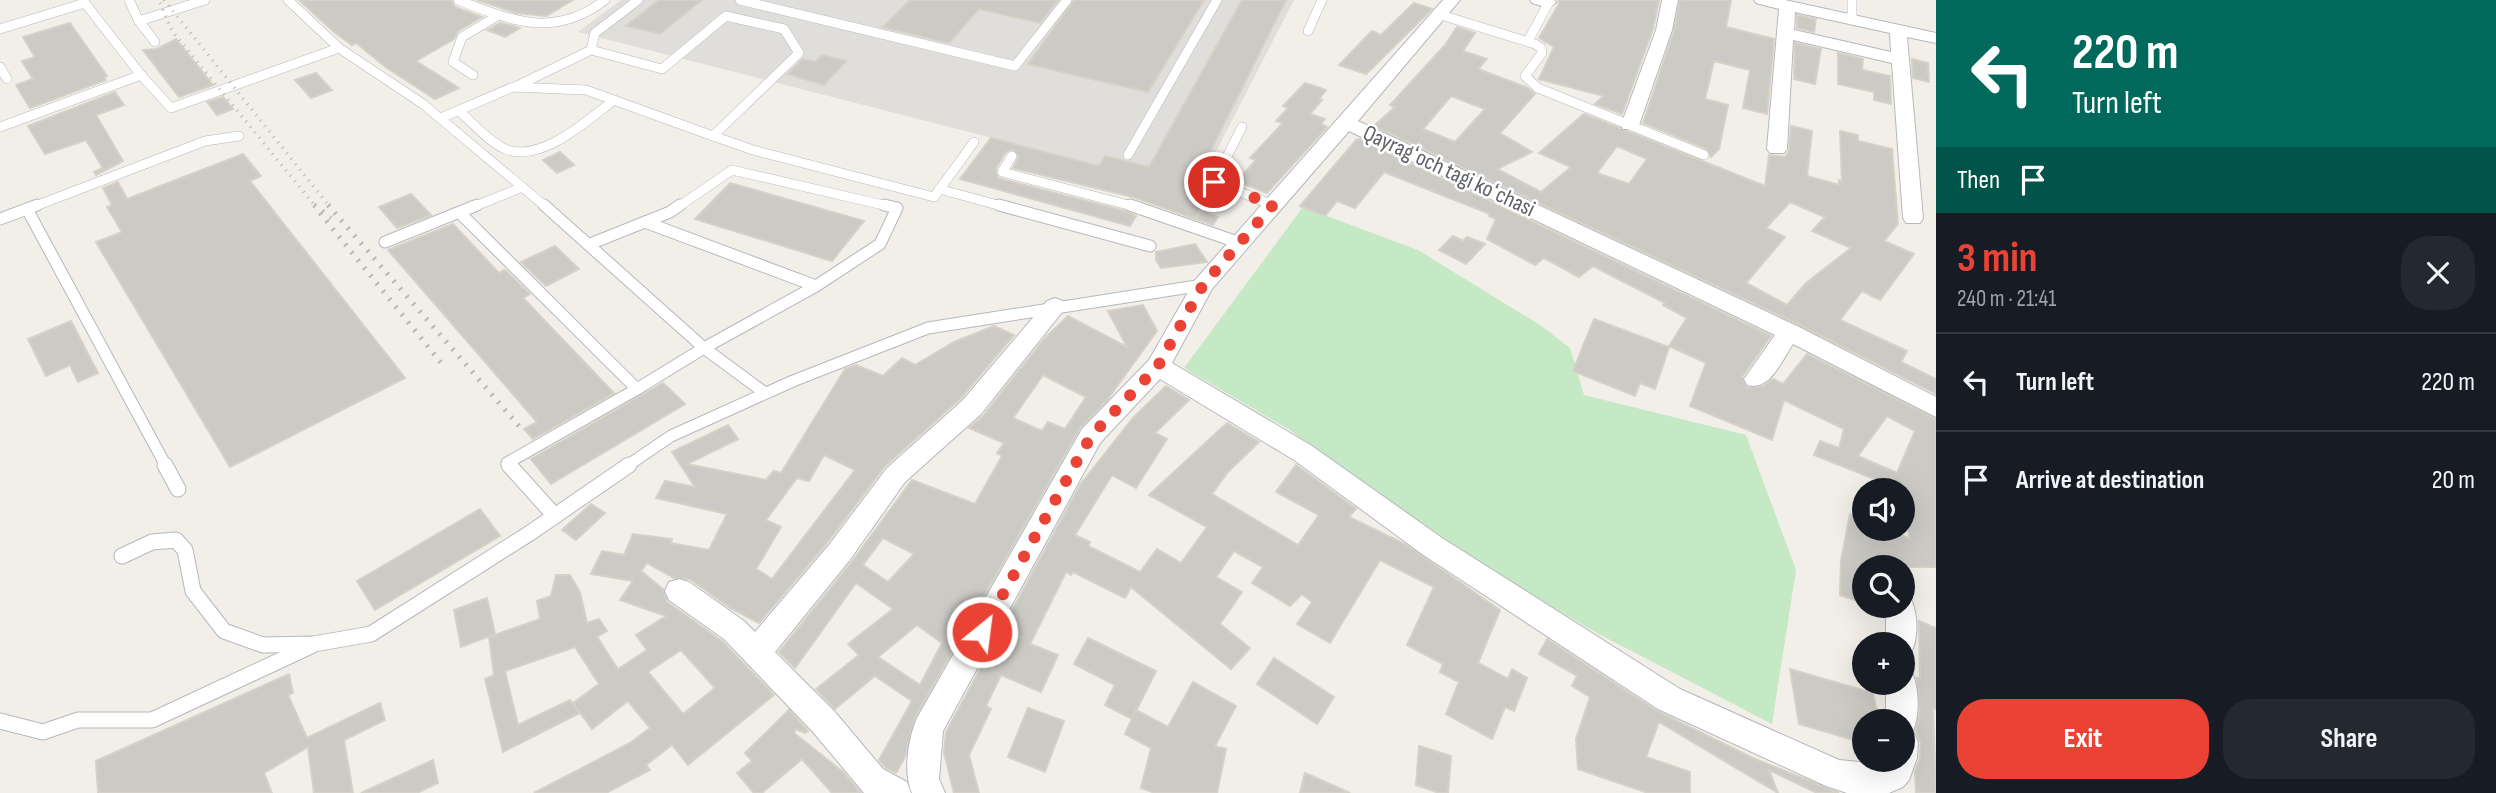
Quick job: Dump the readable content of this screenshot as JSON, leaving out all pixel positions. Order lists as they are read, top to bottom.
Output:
{
  "streets": {
    "street": ["Qayragʻoch tagi koʻchasi"]
  },
  "page": {
    "turn": ["220 m", "Turn left"],
    "then": "Then",
    "heading": ["3 min", "240 m · 21:41"],
    "list": [
      {
        "name": "Turn left",
        "value": "220 m"
      },
      {
        "name": "Arrive at destination",
        "value": "20 m"
      }
    ],
    "map_buttons": ["+", "−"],
    "buttons": ["Exit", "Share"]
  }
}
